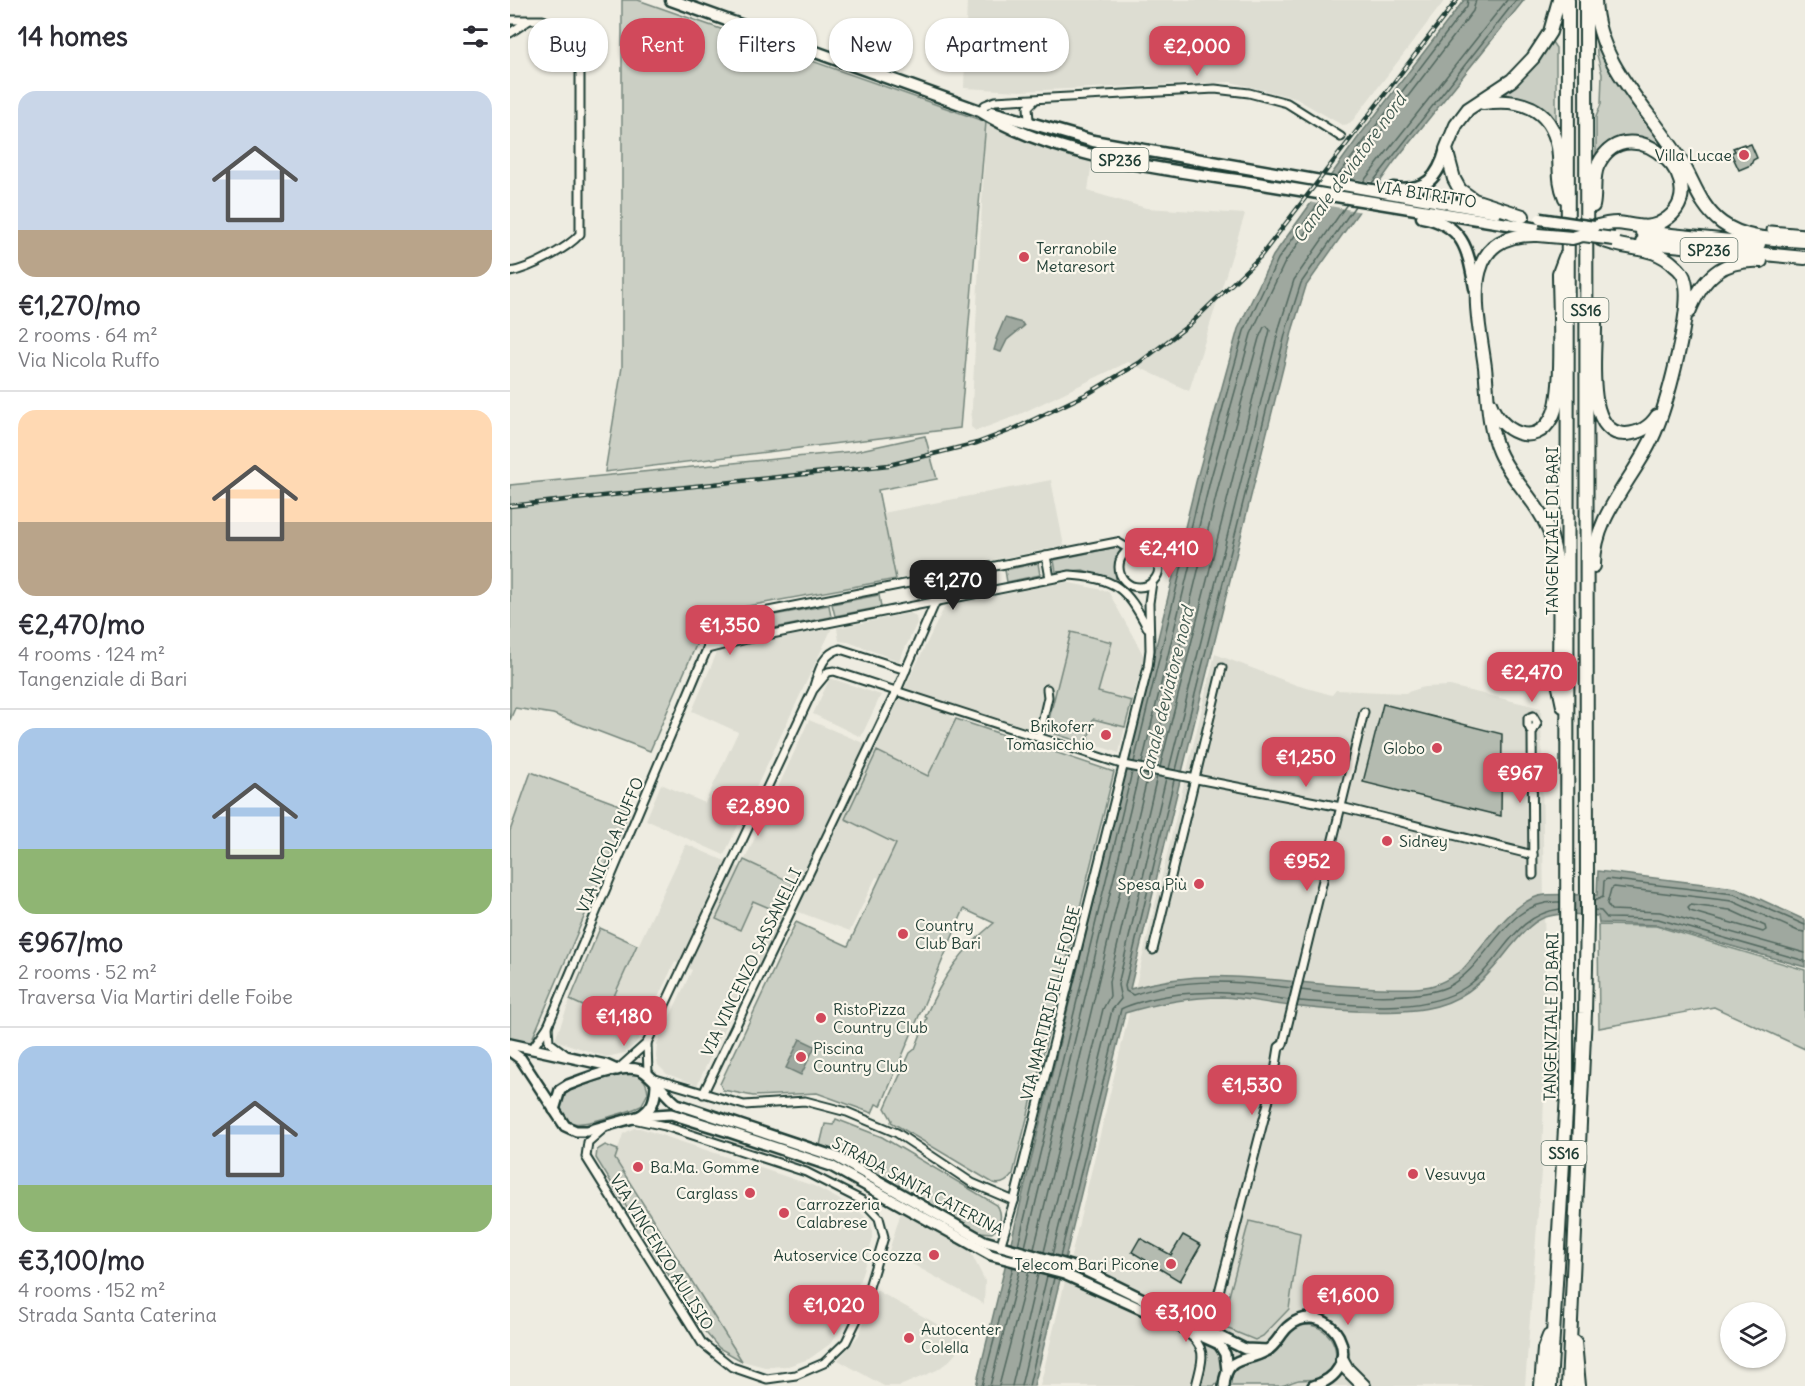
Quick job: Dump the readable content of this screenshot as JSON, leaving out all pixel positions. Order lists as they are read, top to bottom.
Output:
{
  "streets": {
    "highway": ["SP236", "SS16", "TANGENZIALE DI BARI"],
    "main road": ["VIA BITRITTO"],
    "street": [
      "VIA NICOLA RUFFO",
      "VIA VINCENZO SASSANELLI",
      "VIA MARTIRI DELLE FOIBE",
      "STRADA SANTA CATERINA",
      "VIA VINCENZO AULISIO"
    ]
  },
  "crossings": [
    ["SP236", "TANGENZIALE DI BARI"],
    ["VIA NICOLA RUFFO", "VIA MARTIRI DELLE FOIBE"],
    ["VIA NICOLA RUFFO", "STRADA SANTA CATERINA"],
    ["VIA VINCENZO SASSANELLI", "STRADA SANTA CATERINA"],
    ["VIA MARTIRI DELLE FOIBE", "STRADA SANTA CATERINA"],
    ["STRADA SANTA CATERINA", "VIA VINCENZO AULISIO"]
  ],
  "water": ["Canale deviatore nord"],
  "places": [
    "Villa Lucae",
    "Terranobile Metaresort",
    "Brikoferr Tomasicchio",
    "Globo",
    "Sidney",
    "Spesa Più",
    "Country Club Bari",
    "RistoPizza Country Club",
    "Piscina Country Club",
    "Ba.Ma. Gomme",
    "Vesuvya",
    "Carglass",
    "Carrozzeria Calabrese",
    "Autoservice Cocozza",
    "Telecom Bari Picone",
    "Autocenter Colella"
  ],
  "page": {
    "heading": "14 homes",
    "chip": [
      "Buy",
      "Rent",
      "Filters",
      "New",
      "Apartment"
    ],
    "price": [
      "€2,000",
      "€2,410",
      "€1,270",
      "€1,350",
      "€2,470",
      "€1,250",
      "€967",
      "€2,890",
      "€952",
      "€1,180",
      "€1,530",
      "€1,600",
      "€1,020",
      "€3,100"
    ],
    "list": [
      {
        "name": "€1,270/mo",
        "note": "2 rooms · 64 m² · Via Nicola Ruffo"
      },
      {
        "name": "€2,470/mo",
        "note": "4 rooms · 124 m² · Tangenziale di Bari"
      },
      {
        "name": "€967/mo",
        "note": "2 rooms · 52 m² · Traversa Via Martiri delle Foibe"
      },
      {
        "name": "€3,100/mo",
        "note": "4 rooms · 152 m² · Strada Santa Caterina"
      }
    ]
  }
}
